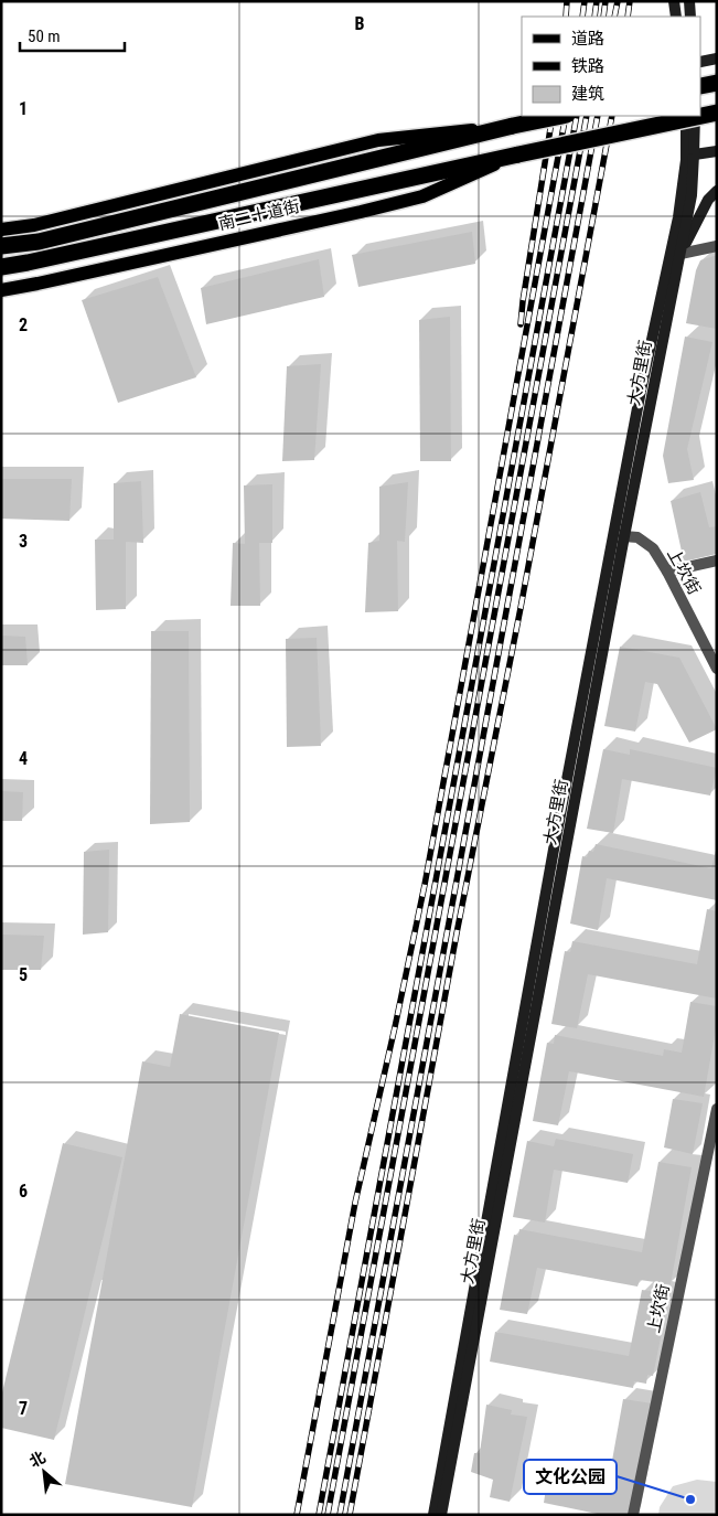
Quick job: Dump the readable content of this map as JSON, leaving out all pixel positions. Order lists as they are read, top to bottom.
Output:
{
  "streets": {
    "main road": ["南二十道街", "大方里街"],
    "street": ["上坎街"]
  },
  "crossings": [
    ["大方里街", "上坎街"]
  ],
  "places": ["文化公园"],
  "legend": ["道路", "铁路", "建筑"],
  "scale_bar": "50 m",
  "north": "top left",
  "grid": {
    "columns": ["B"],
    "rows": [
      "1",
      "2",
      "3",
      "4",
      "5",
      "6",
      "7"
    ]
  }
}
